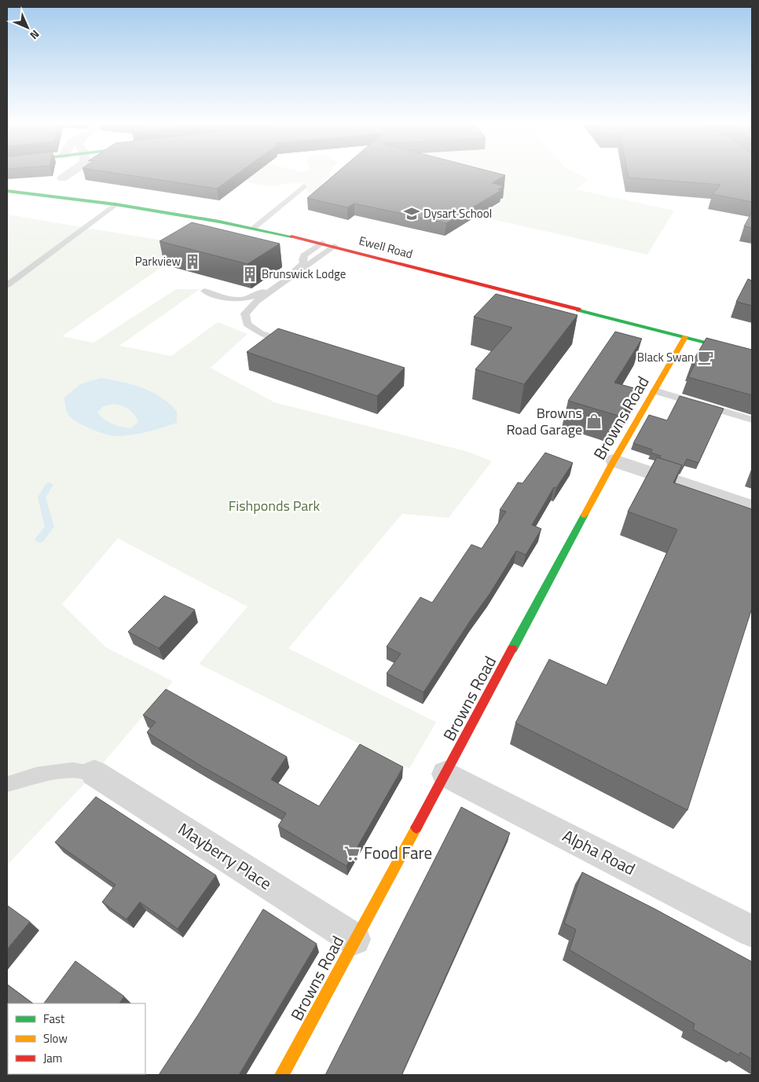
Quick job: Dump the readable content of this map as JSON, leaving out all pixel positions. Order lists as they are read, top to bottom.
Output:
{
  "streets": {
    "main road": ["Ewell Road", "Browns Road"],
    "street": ["Alpha Road", "Mayberry Place"]
  },
  "crossings": [
    ["Ewell Road", "Browns Road"],
    ["Browns Road", "Alpha Road"],
    ["Browns Road", "Mayberry Place"]
  ],
  "parks": ["Fishponds Park"],
  "places": {
    "school or university": ["Dysart School"],
    "building": ["Parkview", "Brunswick Lodge"],
    "cafe": ["Black Swan"],
    "shop": ["Browns Road Garage"],
    "supermarket": ["Food Fare"]
  },
  "legend": ["Fast", "Slow", "Jam"],
  "north": "bottom right"
}
